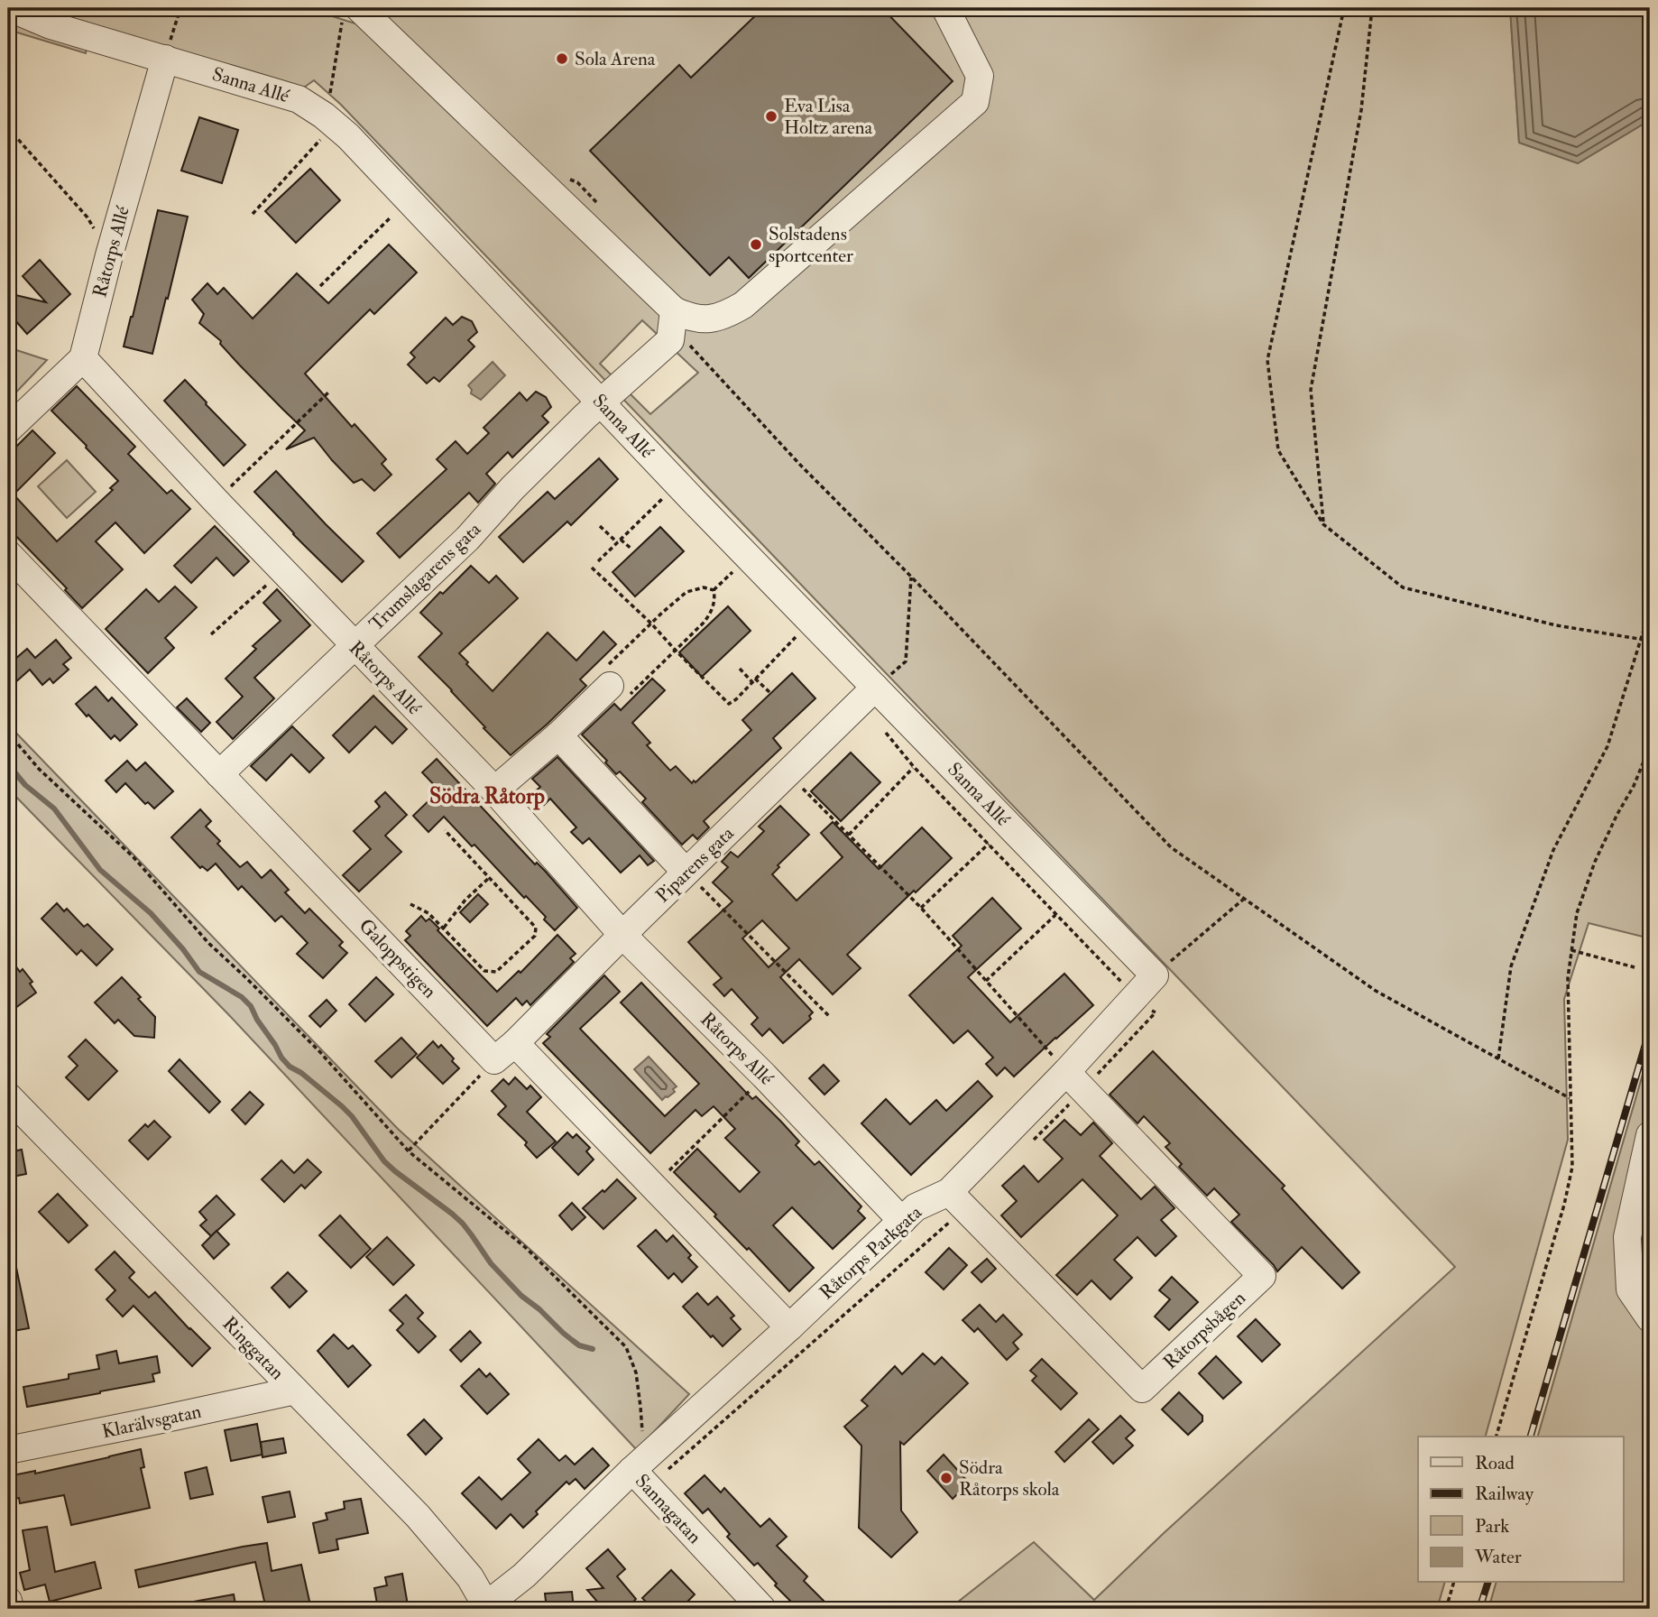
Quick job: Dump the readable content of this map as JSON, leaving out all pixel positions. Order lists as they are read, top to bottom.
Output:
{
  "streets": {
    "street": [
      "Sanna Allé",
      "Råtorps Allé",
      "Trumslagarens gata",
      "Piparens gata",
      "Galoppstigen",
      "Råtorps Parkgata",
      "Råtorpsbågen",
      "Ringgatan",
      "Klarälvsgatan",
      "Sannagatan"
    ]
  },
  "crossings": [
    ["Sanna Allé", "Råtorps Allé"],
    ["Sanna Allé", "Trumslagarens gata"],
    ["Sanna Allé", "Piparens gata"],
    ["Sanna Allé", "Råtorps Parkgata"],
    ["Råtorps Allé", "Trumslagarens gata"],
    ["Råtorps Allé", "Piparens gata"],
    ["Råtorps Allé", "Råtorps Parkgata"],
    ["Trumslagarens gata", "Galoppstigen"],
    ["Råtorps Parkgata", "Råtorpsbågen"],
    ["Råtorps Parkgata", "Sannagatan"],
    ["Ringgatan", "Klarälvsgatan"],
    ["Ringgatan", "Sannagatan"]
  ],
  "districts": ["Södra Råtorp"],
  "places": [
    "Sola Arena",
    "Eva Lisa Holtz arena",
    "Solstadens sportcenter",
    "Södra Råtorps skola"
  ],
  "legend": [
    "Road",
    "Railway",
    "Park",
    "Water"
  ]
}
